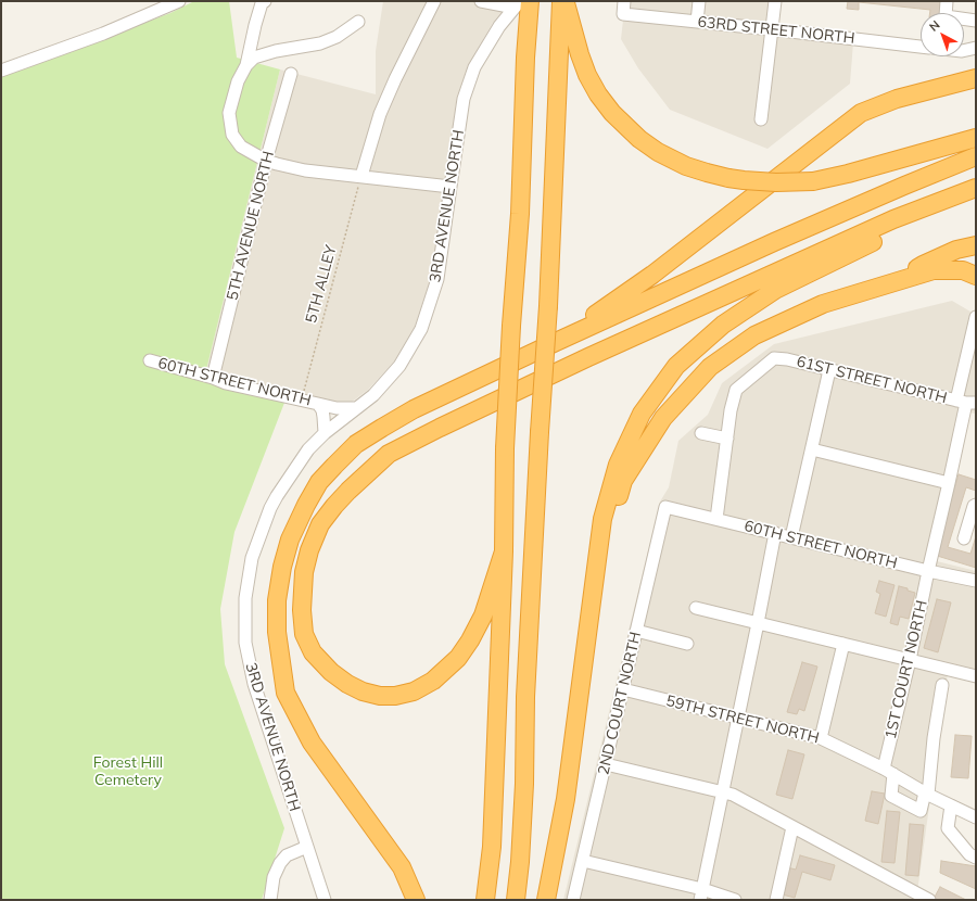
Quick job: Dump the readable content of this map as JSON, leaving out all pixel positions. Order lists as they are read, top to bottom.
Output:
{
  "streets": {
    "street": [
      "63RD STREET NORTH",
      "3RD AVENUE NORTH",
      "5TH AVENUE NORTH",
      "61ST STREET NORTH",
      "60TH STREET NORTH",
      "1ST COURT NORTH",
      "2ND COURT NORTH",
      "59TH STREET NORTH"
    ],
    "path": ["5TH ALLEY"]
  },
  "crossings": [
    ["3RD AVENUE NORTH", "60TH STREET NORTH"],
    ["5TH AVENUE NORTH", "60TH STREET NORTH"],
    ["5TH ALLEY", "60TH STREET NORTH"],
    ["61ST STREET NORTH", "1ST COURT NORTH"],
    ["60TH STREET NORTH", "1ST COURT NORTH"],
    ["60TH STREET NORTH", "2ND COURT NORTH"],
    ["1ST COURT NORTH", "59TH STREET NORTH"],
    ["2ND COURT NORTH", "59TH STREET NORTH"]
  ],
  "parks": ["Forest Hill Cemetery"],
  "north": "top left"
}
